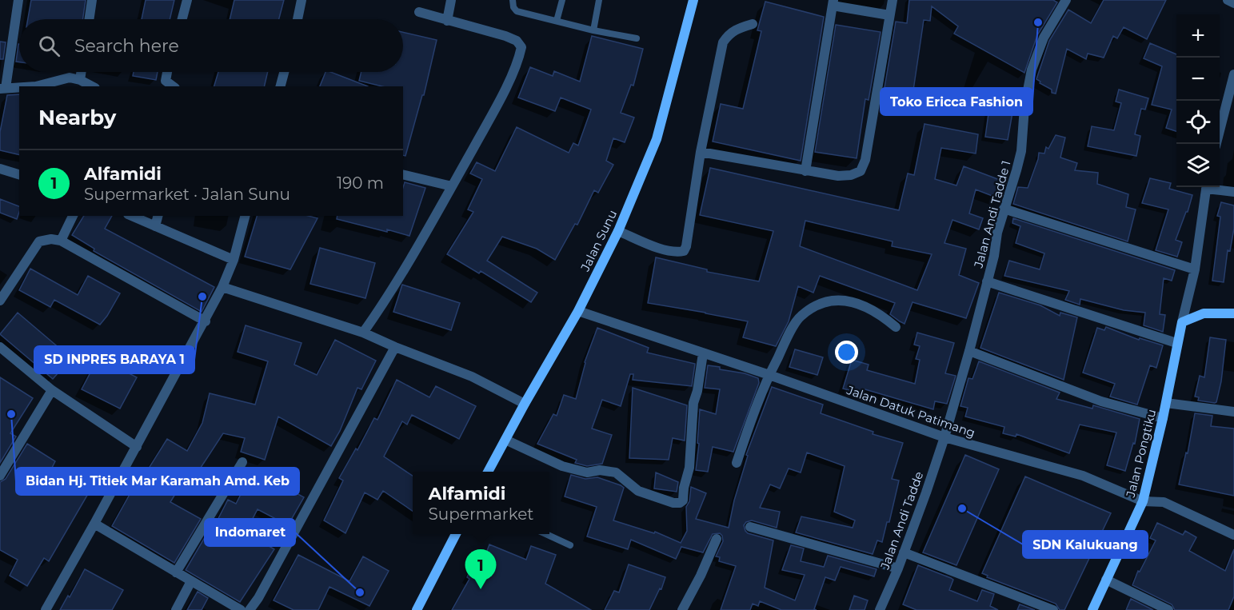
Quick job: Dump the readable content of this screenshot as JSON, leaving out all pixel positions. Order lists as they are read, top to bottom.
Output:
{
  "streets": {
    "main road": ["Jalan Sunu", "Jalan Pongtiku"],
    "street": ["Jalan Andi Tadde 1", "Jalan Datuk Patimang", "Jalan Andi Tadde"]
  },
  "crossings": [
    ["Jalan Andi Tadde 1", "Jalan Datuk Patimang"],
    ["Jalan Andi Tadde 1", "Jalan Andi Tadde"],
    ["Jalan Sunu", "Jalan Datuk Patimang"],
    ["Jalan Datuk Patimang", "Jalan Pongtiku"],
    ["Jalan Datuk Patimang", "Jalan Andi Tadde"]
  ],
  "places": [
    "Toko Ericca Fashion",
    "SD INPRES BARAYA 1",
    "Bidan Hj. Titiek Mar Karamah Amd. Keb",
    "SDN Kalukuang",
    "Indomaret"
  ],
  "page": {
    "map_buttons": ["+", "−"],
    "search": "Search here",
    "heading": "Nearby",
    "list": [
      {
        "mark": "1",
        "name": "Alfamidi",
        "note": "Supermarket · Jalan Sunu",
        "value": "190 m"
      }
    ],
    "popup": ["Alfamidi", "Supermarket"],
    "pins": "1"
  }
}
